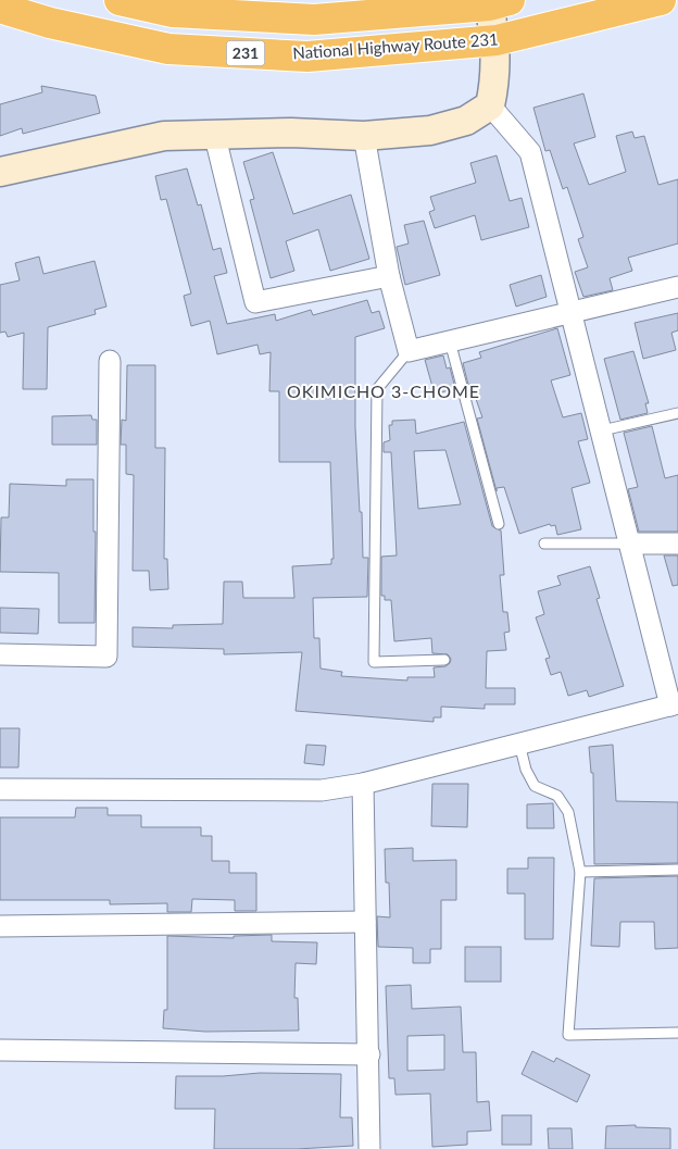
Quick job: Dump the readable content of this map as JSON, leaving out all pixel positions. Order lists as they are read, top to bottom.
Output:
{
  "streets": {
    "highway": ["National Highway Route 231", "231"]
  },
  "districts": ["OKIMICHO 3-CHOME"]
}
